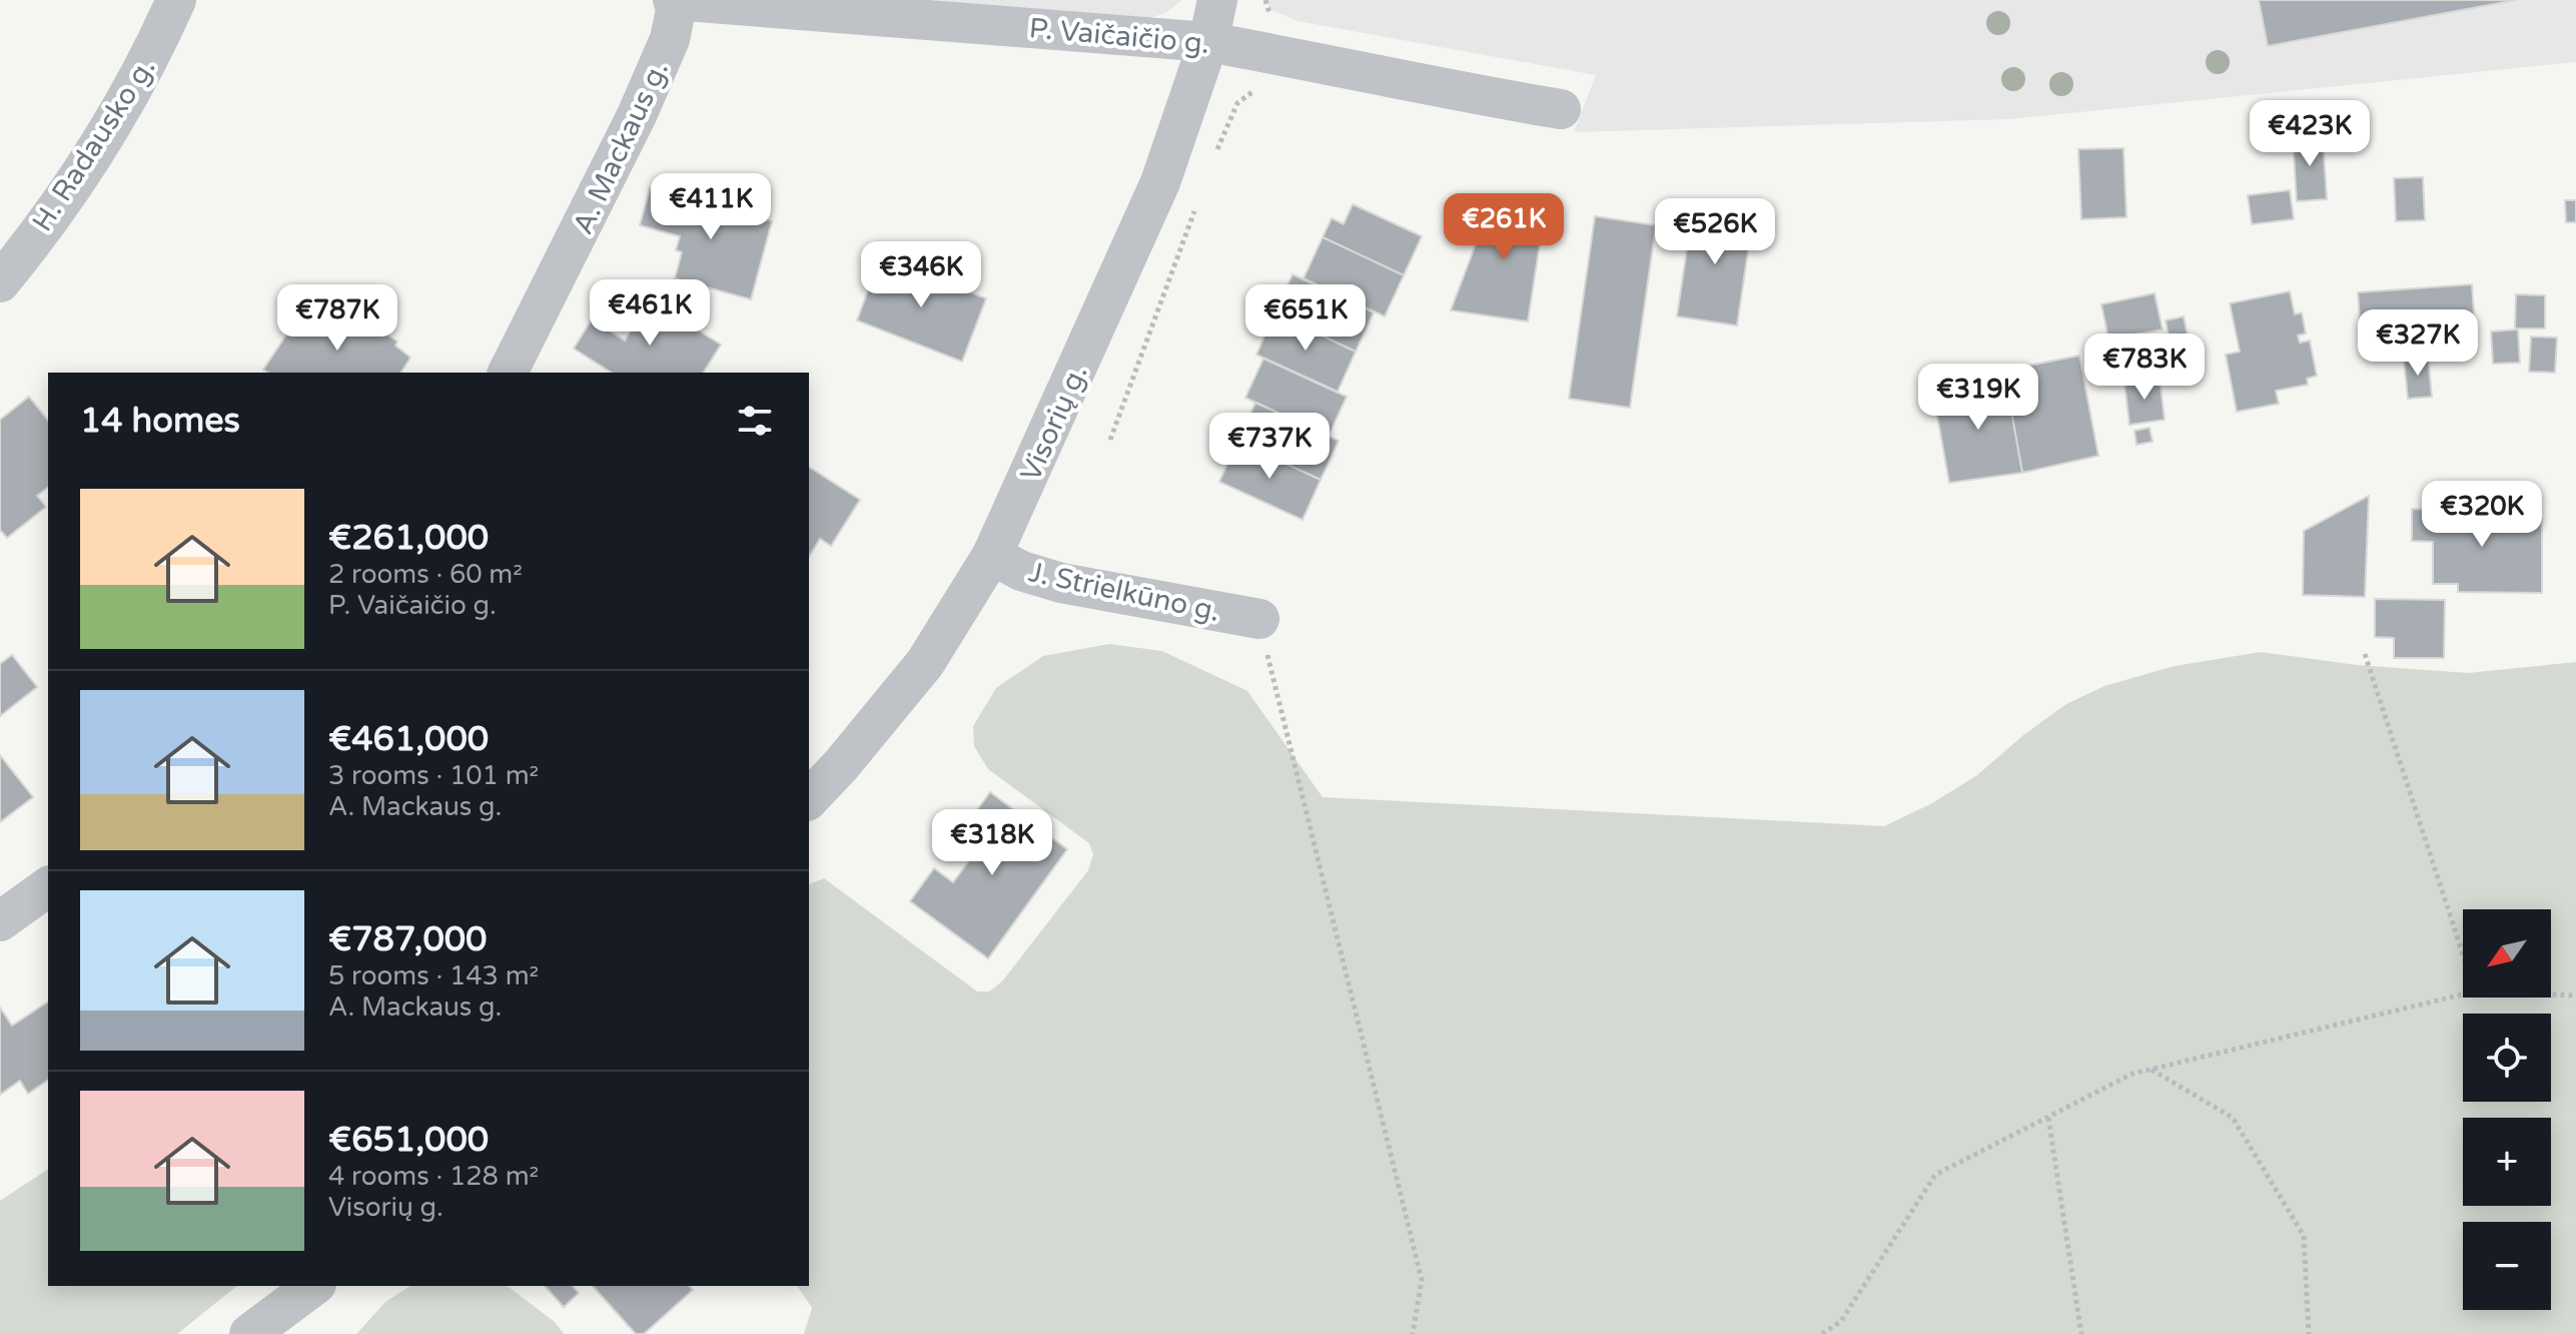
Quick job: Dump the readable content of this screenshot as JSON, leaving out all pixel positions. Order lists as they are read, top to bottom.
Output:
{
  "streets": {
    "street": [
      "P. Vaičaičio g.",
      "H. Radausko g.",
      "A. Mackaus g.",
      "Visorių g.",
      "J. Strielkūno g."
    ]
  },
  "crossings": [
    ["P. Vaičaičio g.", "A. Mackaus g."],
    ["P. Vaičaičio g.", "Visorių g."],
    ["Visorių g.", "J. Strielkūno g."]
  ],
  "north": "bottom left",
  "page": {
    "price": [
      "€423K",
      "€411K",
      "€261K",
      "€526K",
      "€346K",
      "€461K",
      "€787K",
      "€651K",
      "€327K",
      "€783K",
      "€319K",
      "€737K",
      "€320K",
      "€318K"
    ],
    "heading": "14 homes",
    "list": [
      {
        "name": "€261,000",
        "note": "2 rooms · 60 m² · P. Vaičaičio g."
      },
      {
        "name": "€461,000",
        "note": "3 rooms · 101 m² · A. Mackaus g."
      },
      {
        "name": "€787,000",
        "note": "5 rooms · 143 m² · A. Mackaus g."
      },
      {
        "name": "€651,000",
        "note": "4 rooms · 128 m² · Visorių g."
      }
    ],
    "map_buttons": ["+", "−"]
  }
}
